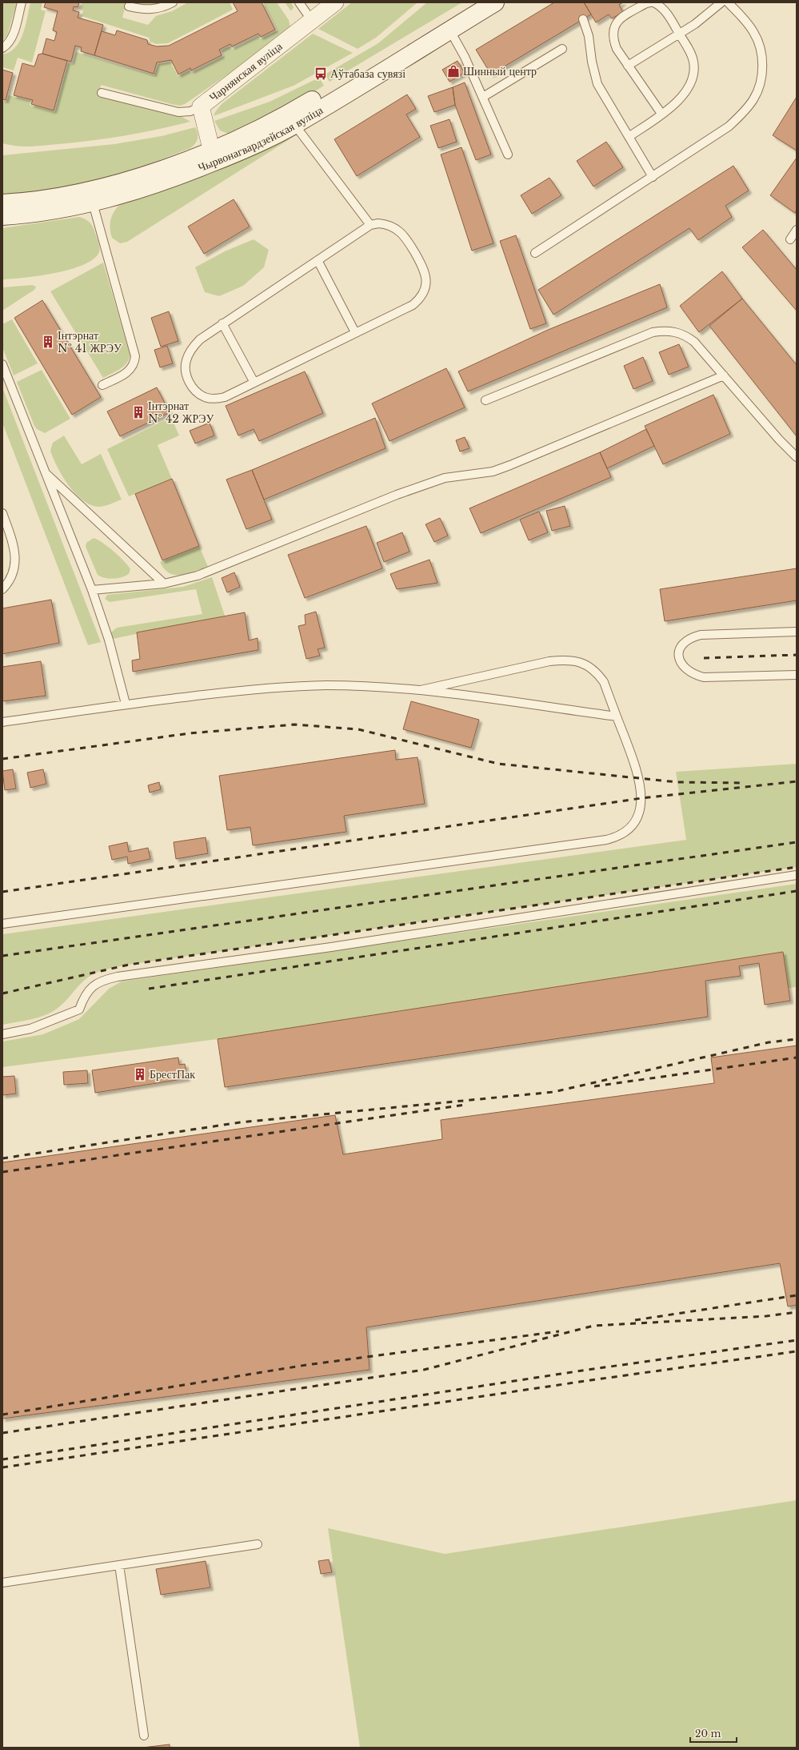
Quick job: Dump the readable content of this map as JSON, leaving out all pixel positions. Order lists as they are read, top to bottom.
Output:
{
  "streets": {
    "main road": ["Чырвонагвардзейская вуліца"],
    "street": ["Чарнянская вуліца"]
  },
  "crossings": [
    ["Чарнянская вуліца", "Чырвонагвардзейская вуліца"]
  ],
  "places": {
    "shop": ["Шинный центр"],
    "bus stop": ["Аўтабаза сувязі"],
    "building": ["Інтэрнат № 41 ЖРЭУ", "Інтэрнат № 42 ЖРЭУ", "БрестПак"]
  },
  "scale_bar": "20 m"
}
